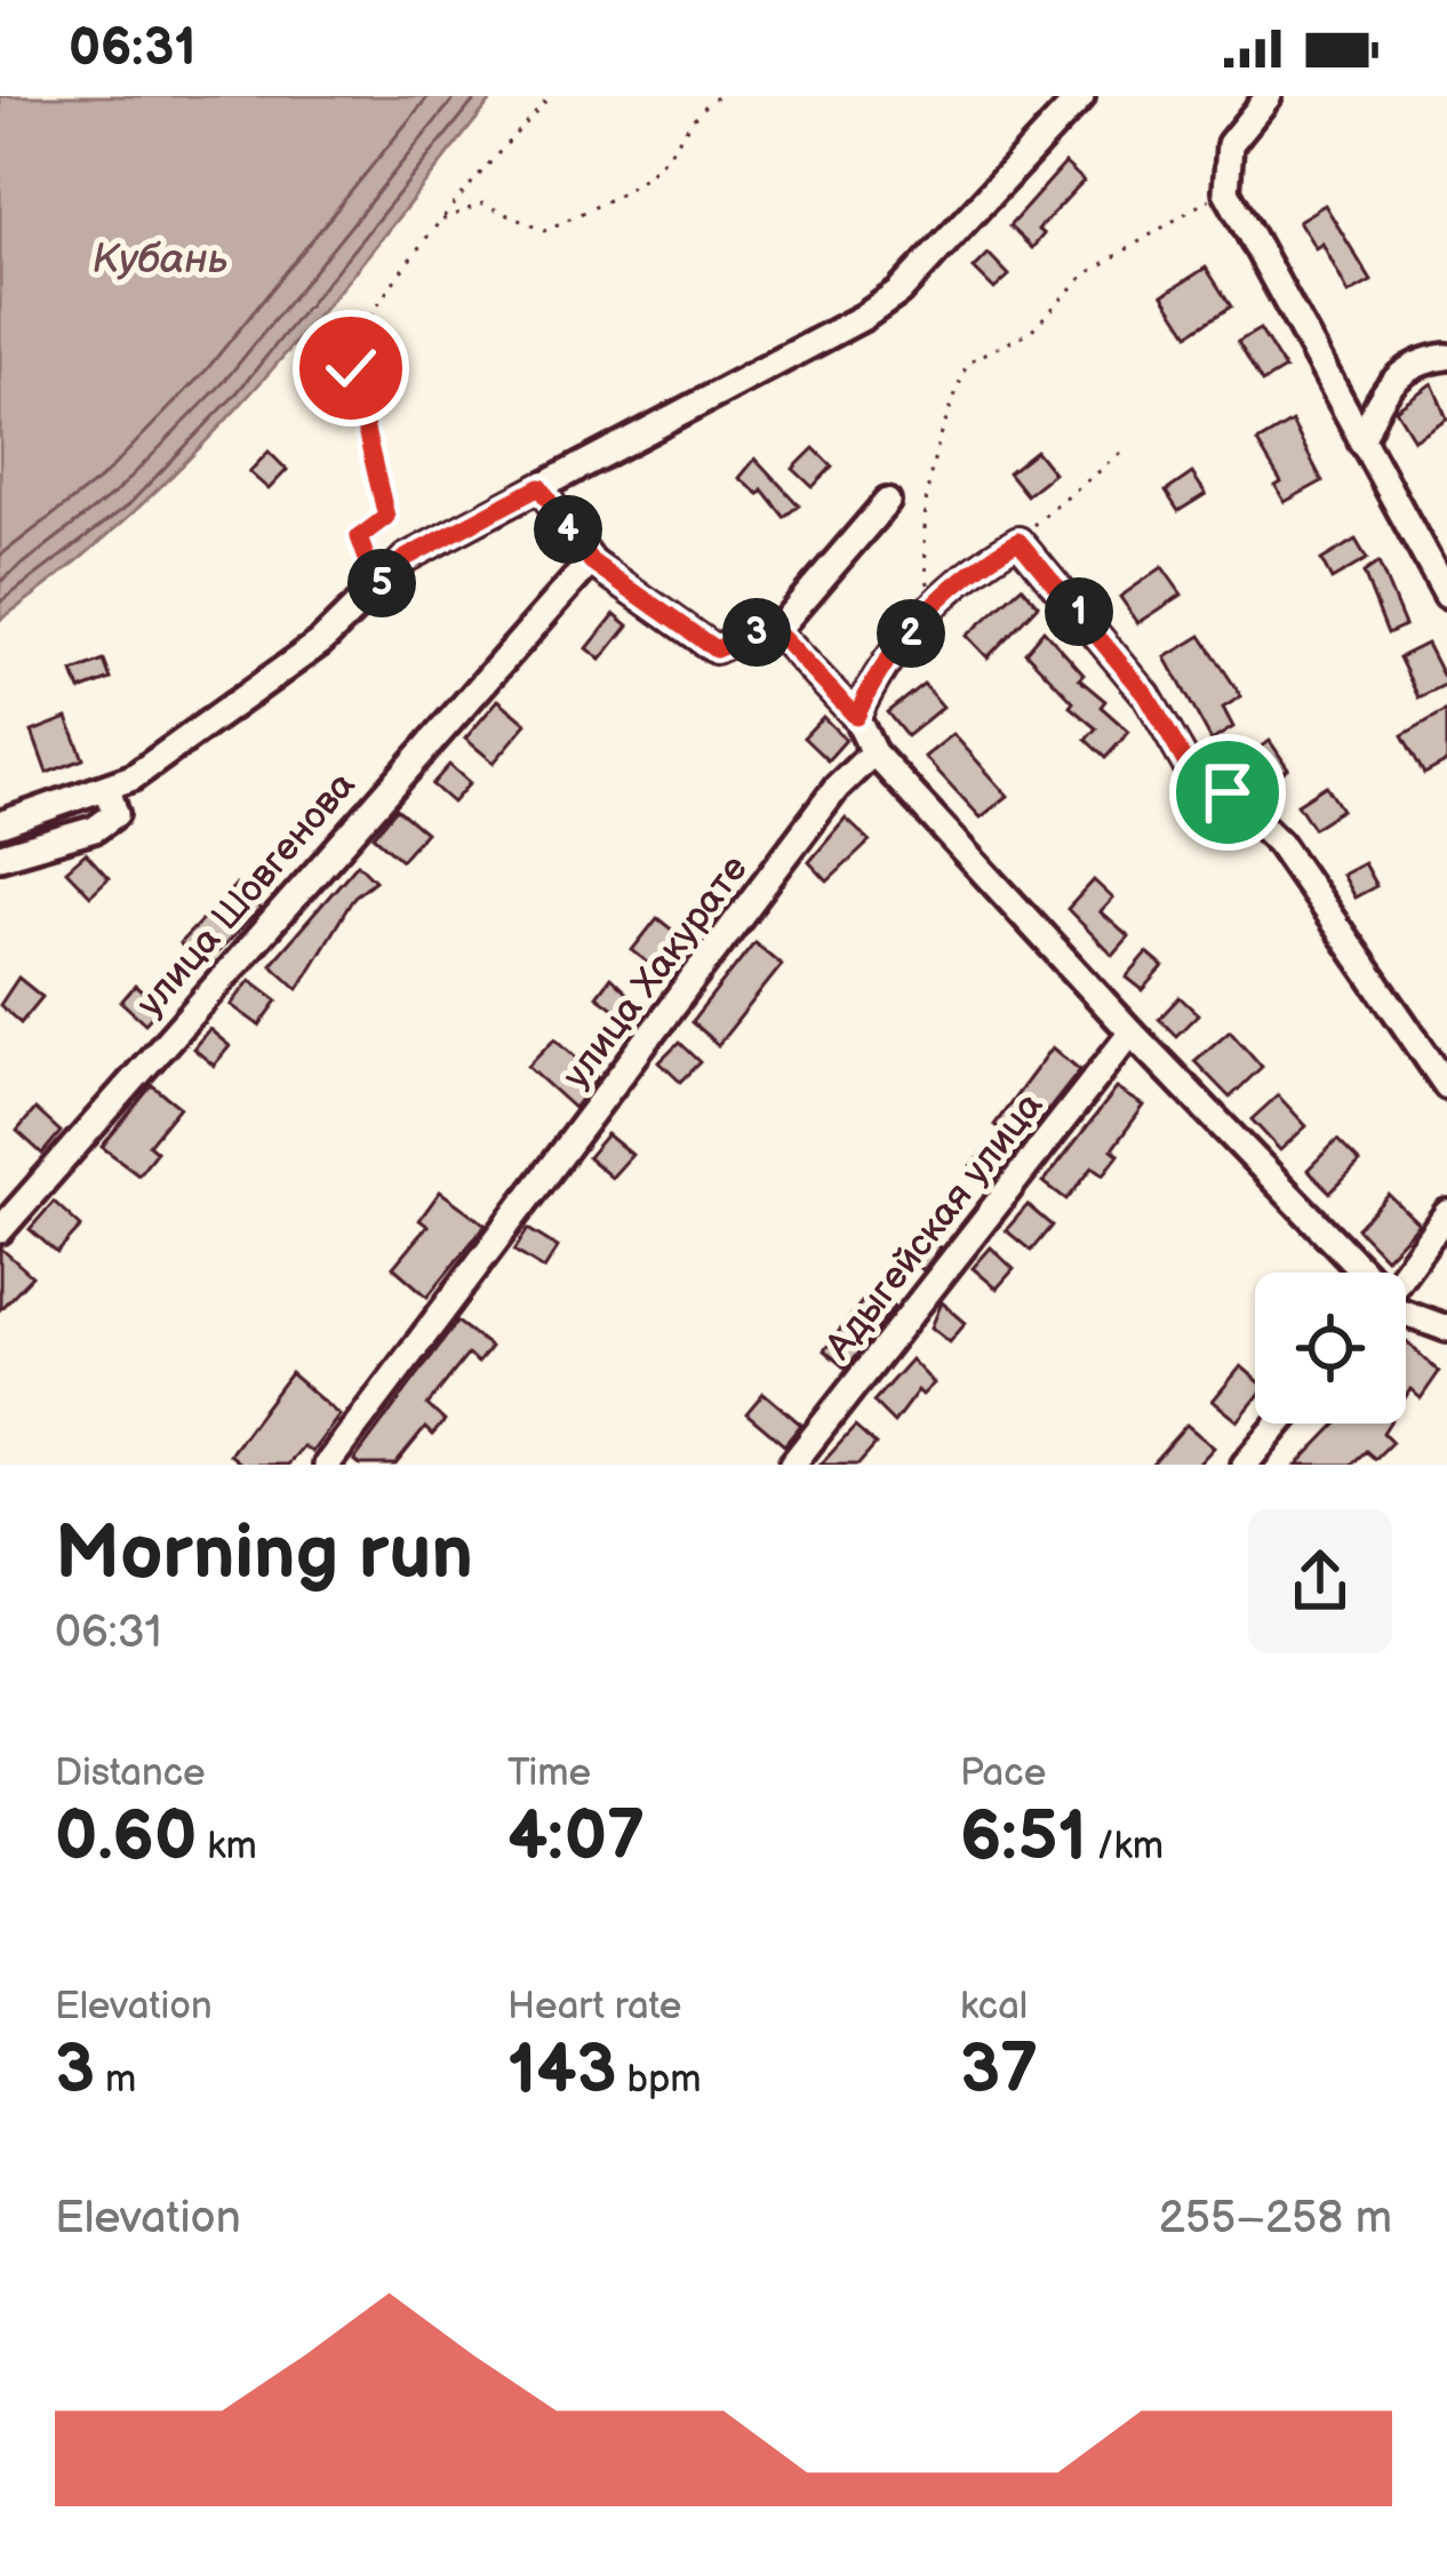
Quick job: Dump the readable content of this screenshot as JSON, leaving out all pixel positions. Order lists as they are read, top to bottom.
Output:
{
  "streets": {
    "street": ["улица Шовгенова", "улица Хакурате", "Адыгейская улица"]
  },
  "water": ["Кубань"],
  "page": {
    "status": "06:31",
    "pins": [
      "4",
      "5",
      "1",
      "3",
      "2"
    ],
    "heading": ["Morning run", "06:31"],
    "stats": [
      ["Distance", "0.60 km"],
      ["Time", "4:07"],
      ["Pace", "6:51 /km"],
      ["Elevation", "3 m"],
      ["Heart rate", "143 bpm"],
      ["kcal", "37"]
    ],
    "chart": ["Elevation", "255–258 m"]
  }
}
